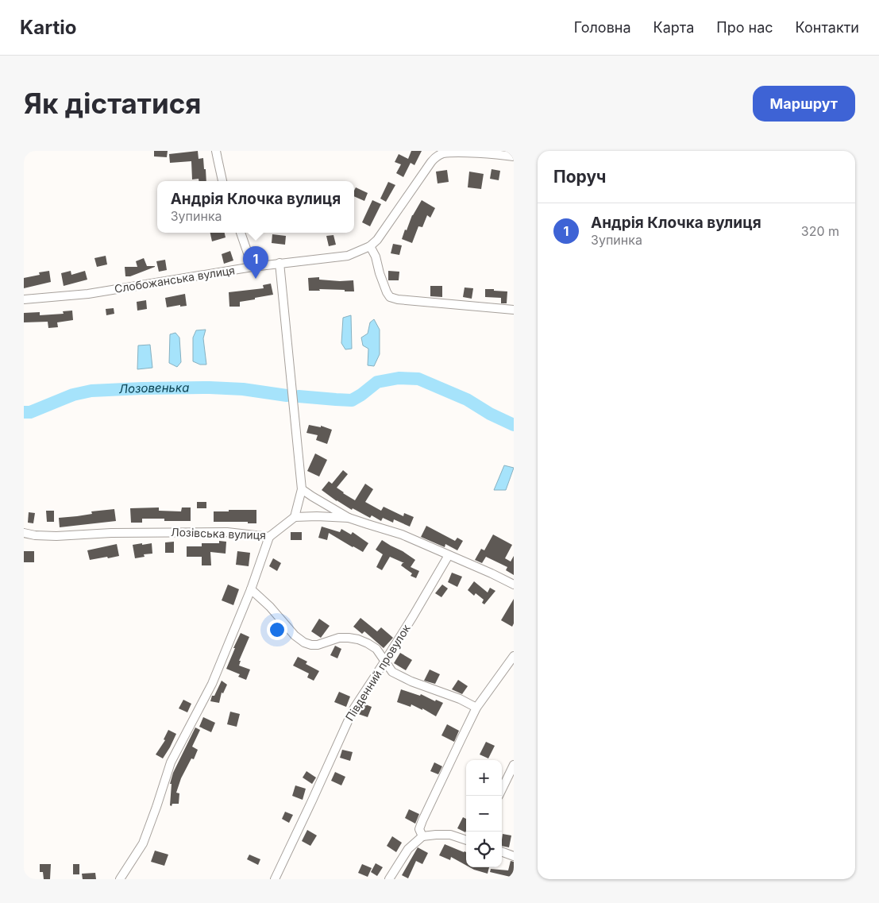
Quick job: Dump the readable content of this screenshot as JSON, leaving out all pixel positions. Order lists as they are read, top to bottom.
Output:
{
  "streets": {
    "street": ["Слобожанська вулиця", "Лозівська вулиця", "Південний провулок"]
  },
  "water": ["Лозовенька"],
  "page": {
    "header": "Kartio",
    "nav": [
      "Головна",
      "Карта",
      "Про нас",
      "Контакти"
    ],
    "buttons": "Маршрут",
    "title": "Як дістатися",
    "heading": "Поруч",
    "popup": ["Андрія Клочка вулиця", "Зупинка"],
    "list": [
      {
        "mark": "1",
        "name": "Андрія Клочка вулиця",
        "note": "Зупинка",
        "value": "320 m"
      }
    ],
    "pins": "1",
    "map_buttons": ["+", "−"]
  }
}
